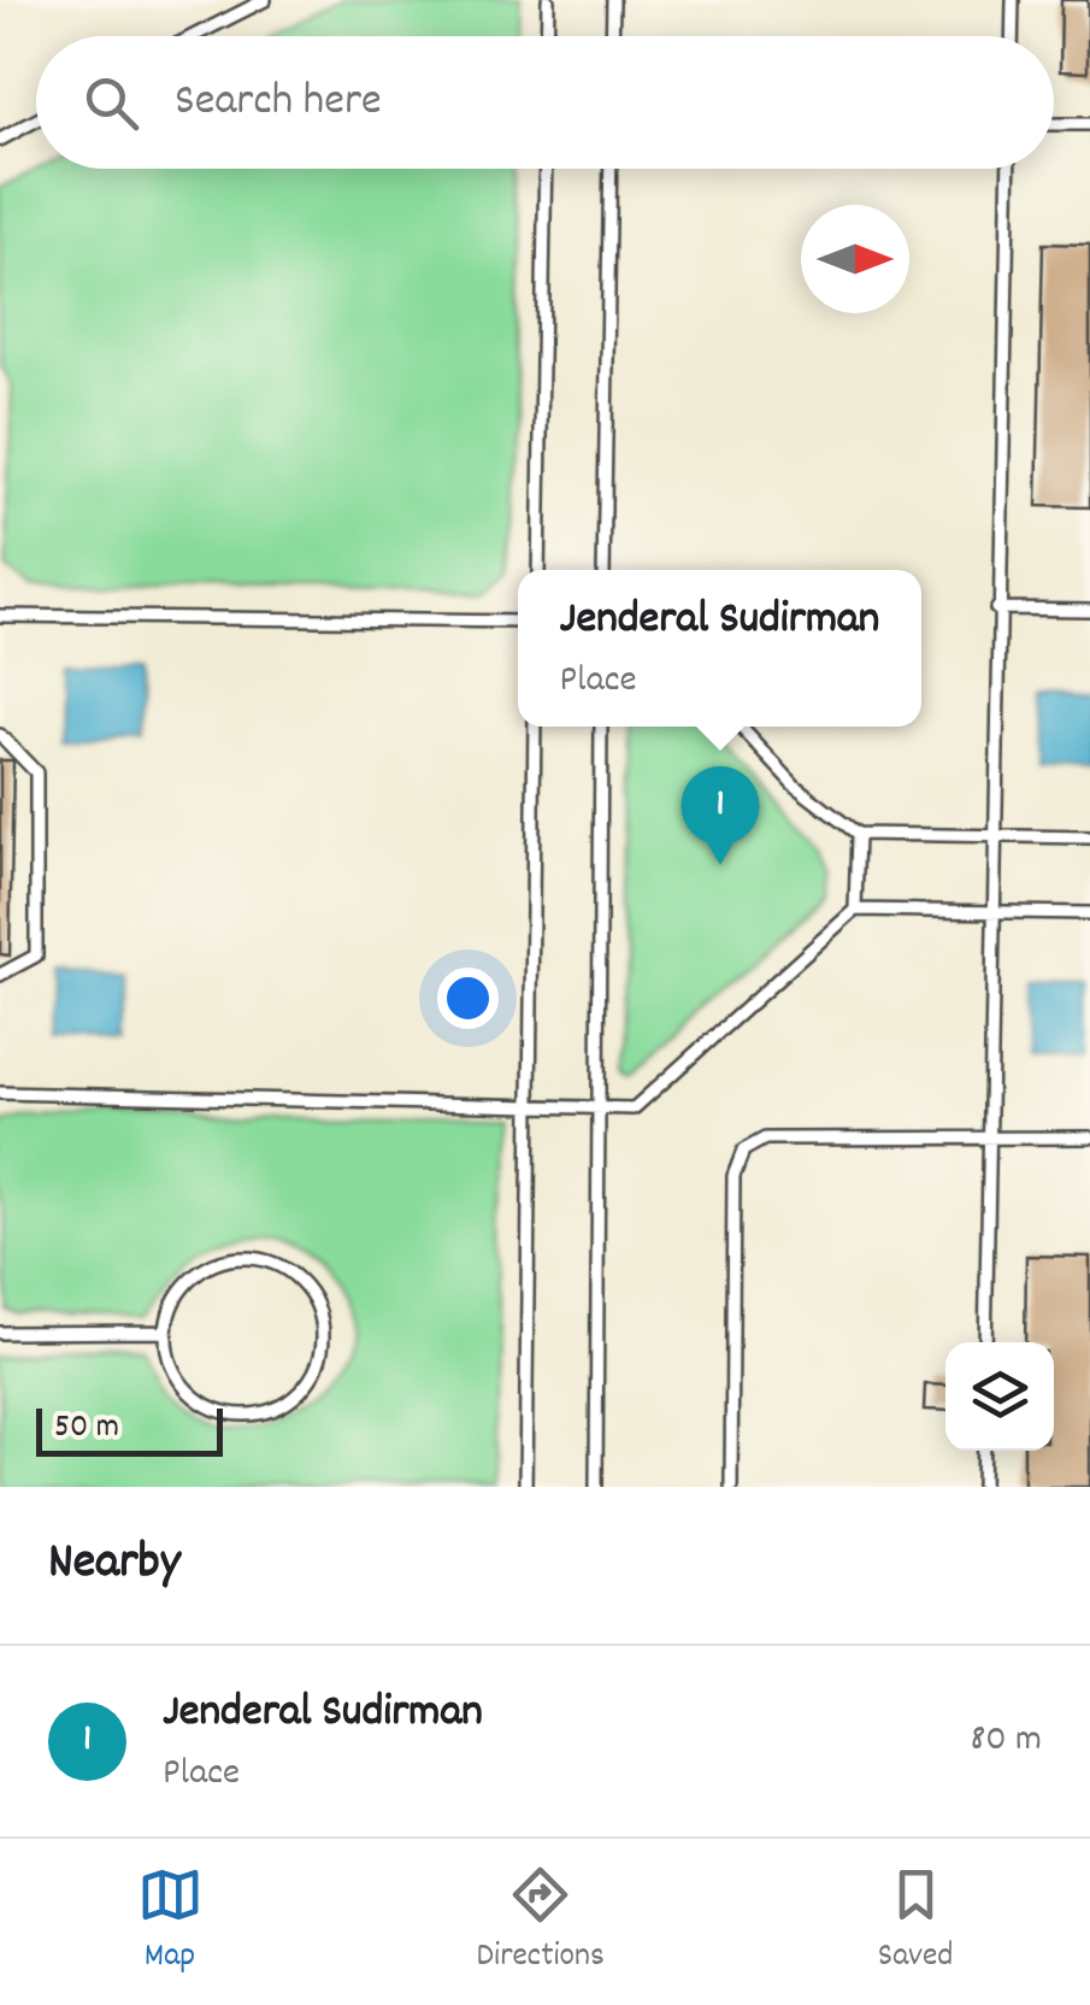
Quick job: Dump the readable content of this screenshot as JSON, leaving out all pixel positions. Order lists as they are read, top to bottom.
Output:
{
  "scale_bar": "50 m",
  "north": "right",
  "page": {
    "search": "Search here",
    "popup": ["Jenderal Sudirman", "Place"],
    "pins": "1",
    "scale": "50 m",
    "heading": "Nearby",
    "list": [
      {
        "mark": "1",
        "name": "Jenderal Sudirman",
        "note": "Place",
        "value": "80 m"
      }
    ],
    "nav": ["Map", "Directions", "Saved"]
  }
}
